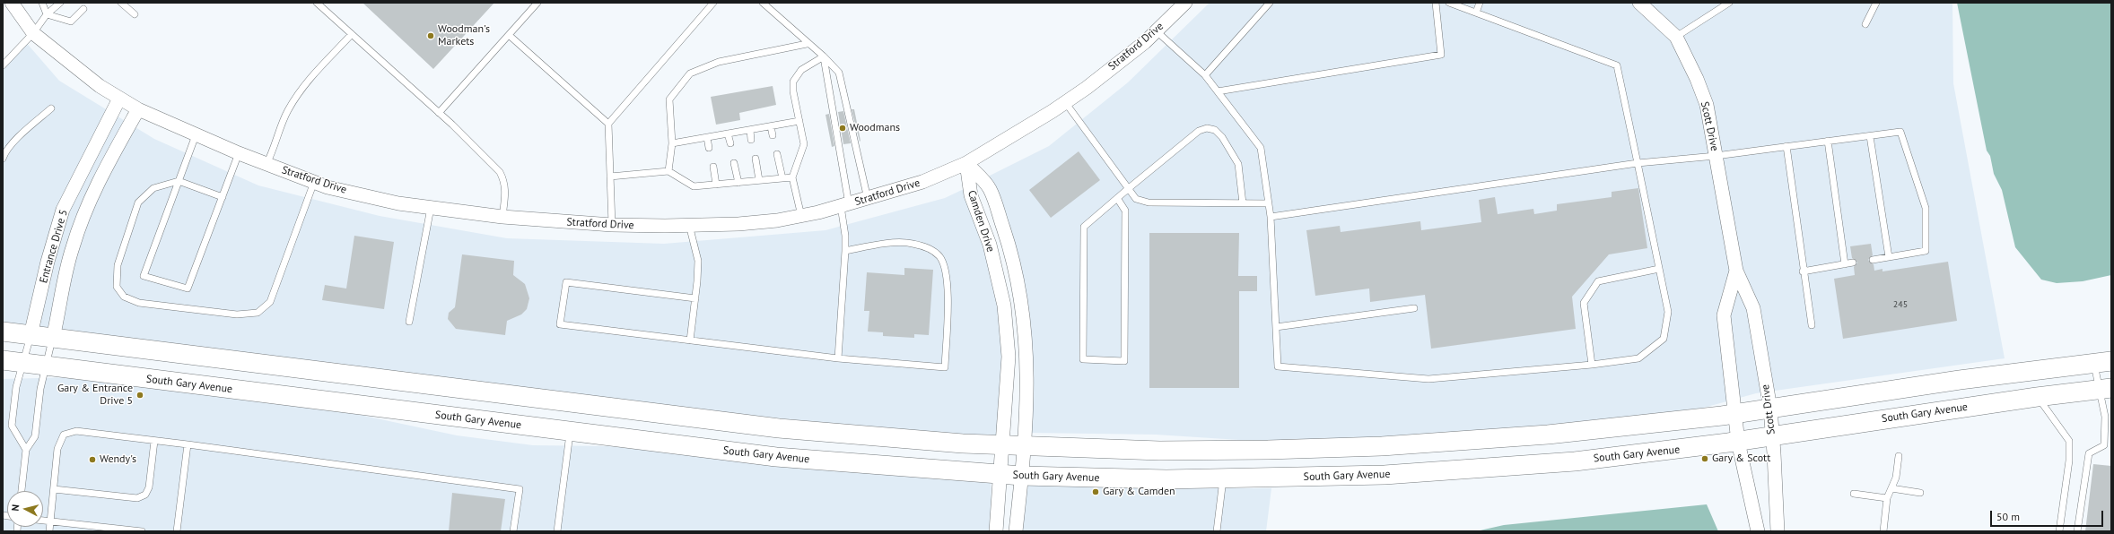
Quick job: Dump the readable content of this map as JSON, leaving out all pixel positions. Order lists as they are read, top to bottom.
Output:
{
  "streets": {
    "main road": ["South Gary Avenue"],
    "street": [
      "Stratford Drive",
      "Scott Drive",
      "Camden Drive",
      "Entrance Drive 5"
    ]
  },
  "crossings": [
    ["Stratford Drive", "Camden Drive"],
    ["Stratford Drive", "Entrance Drive 5"],
    ["Scott Drive", "South Gary Avenue"],
    ["Camden Drive", "South Gary Avenue"],
    ["Entrance Drive 5", "South Gary Avenue"]
  ],
  "places": [
    "Woodman's Markets",
    "Woodmans",
    "Gary & Entrance Drive 5",
    "Gary & Scott",
    "Wendy's",
    "Gary & Camden"
  ],
  "house_numbers": ["245"],
  "scale_bar": "50 m",
  "north": "left"
}
